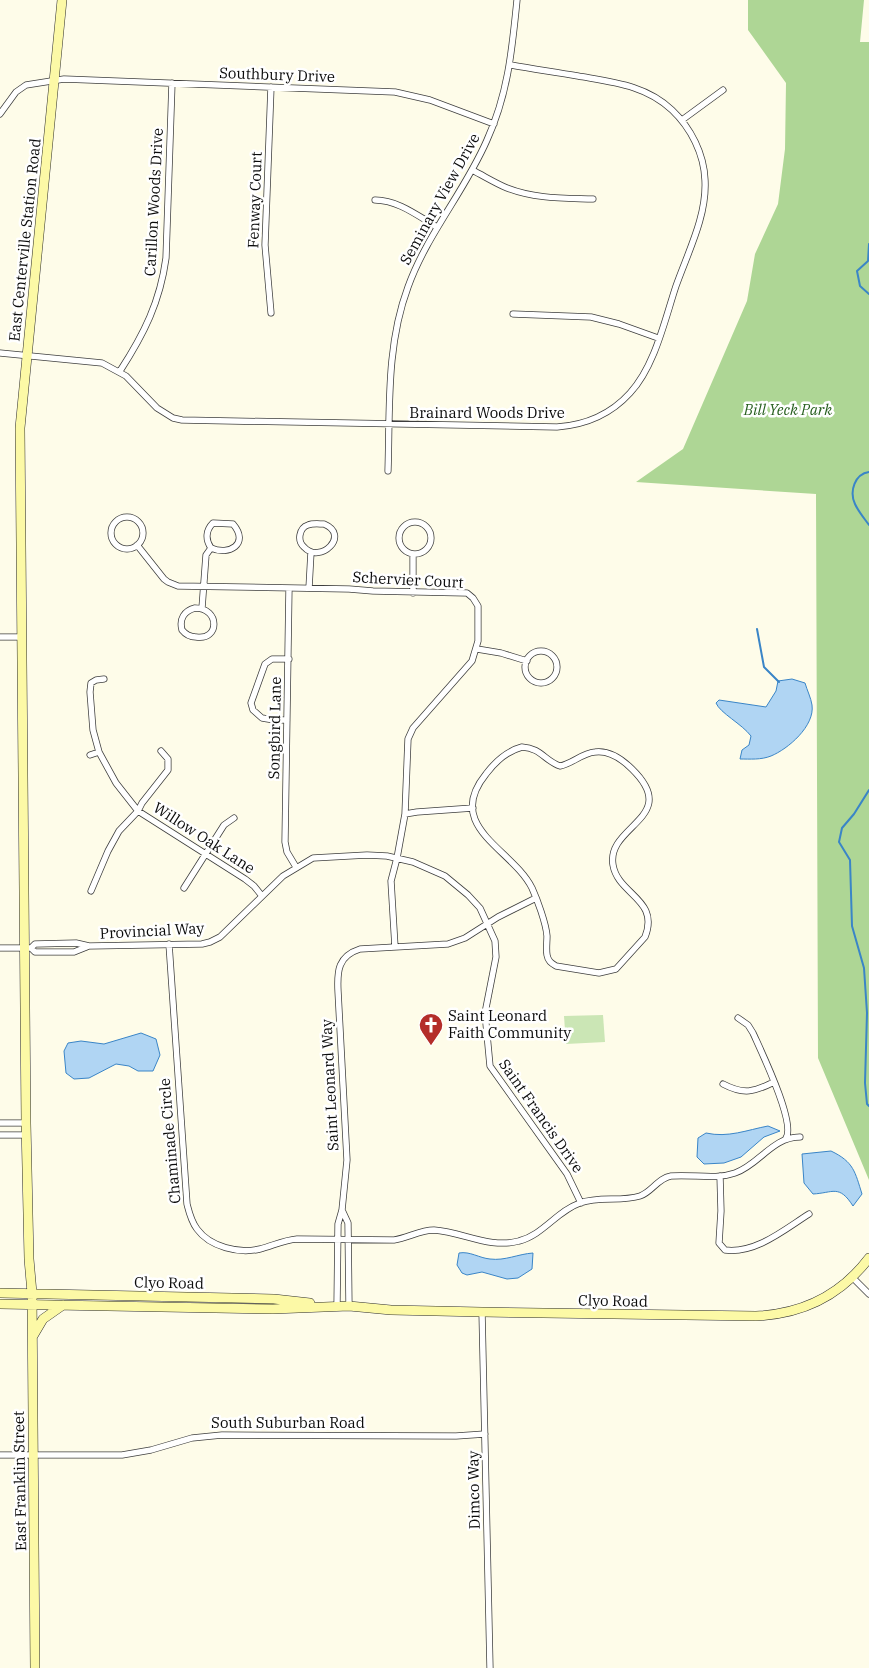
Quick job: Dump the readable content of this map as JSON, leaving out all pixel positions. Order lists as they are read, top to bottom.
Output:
{
  "streets": {
    "street": [
      "Southbury Drive",
      "Seminary View Drive",
      "Fenway Court",
      "Carillon Woods Drive",
      "East Centerville Station Road",
      "Brainard Woods Drive",
      "Schervier Court",
      "Songbird Lane",
      "Willow Oak Lane",
      "Provincial Way",
      "Saint Leonard Way",
      "Saint Francis Drive",
      "Chaminade Circle",
      "Clyo Road",
      "South Suburban Road",
      "East Franklin Street",
      "Dimco Way"
    ]
  },
  "crossings": [
    ["Southbury Drive", "Seminary View Drive"],
    ["Southbury Drive", "Fenway Court"],
    ["Southbury Drive", "Carillon Woods Drive"],
    ["Southbury Drive", "East Centerville Station Road"],
    ["Seminary View Drive", "Brainard Woods Drive"],
    ["Carillon Woods Drive", "Brainard Woods Drive"],
    ["East Centerville Station Road", "Brainard Woods Drive"],
    ["East Centerville Station Road", "Provincial Way"],
    ["East Centerville Station Road", "Clyo Road"],
    ["East Centerville Station Road", "East Franklin Street"],
    ["Schervier Court", "Songbird Lane"],
    ["Schervier Court", "Provincial Way"],
    ["Schervier Court", "Saint Leonard Way"],
    ["Songbird Lane", "Provincial Way"],
    ["Willow Oak Lane", "Provincial Way"],
    ["Provincial Way", "Saint Francis Drive"],
    ["Provincial Way", "Chaminade Circle"],
    ["Saint Leonard Way", "Chaminade Circle"],
    ["Saint Leonard Way", "Clyo Road"],
    ["Saint Francis Drive", "Chaminade Circle"],
    ["Clyo Road", "East Franklin Street"],
    ["Clyo Road", "Dimco Way"],
    ["South Suburban Road", "East Franklin Street"],
    ["South Suburban Road", "Dimco Way"]
  ],
  "parks": ["Bill Yeck Park"],
  "places": {
    "church": ["Saint Leonard Faith Community"]
  }
}
